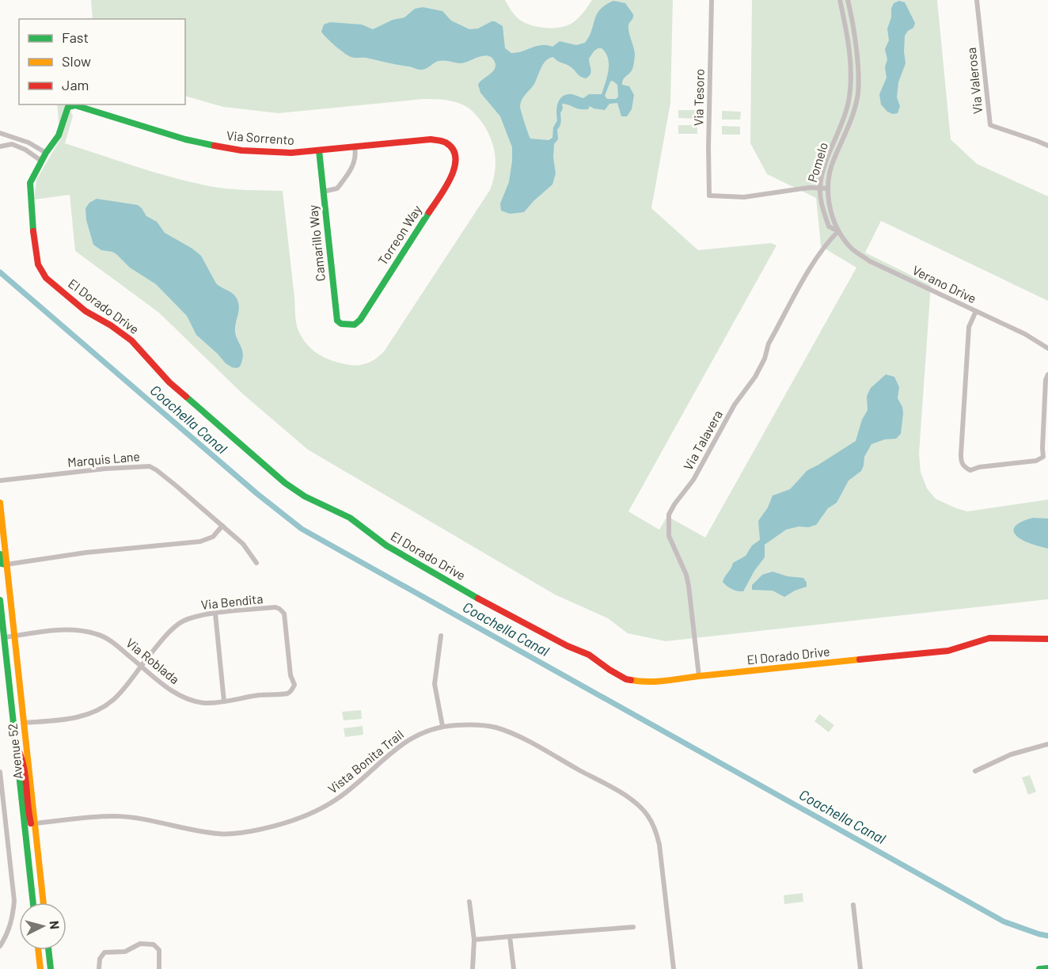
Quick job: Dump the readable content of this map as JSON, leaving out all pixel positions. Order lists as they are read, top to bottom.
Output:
{
  "streets": {
    "street": [
      "Via Valerosa",
      "Via Tesoro",
      "Via Sorrento",
      "Pomelo",
      "Torreon Way",
      "Camarillo Way",
      "Verano Drive",
      "El Dorado Drive",
      "Via Talavera",
      "Marquis Lane",
      "Via Bendita",
      "Via Roblada",
      "Avenue 52",
      "Vista Bonita Trail"
    ]
  },
  "crossings": [
    ["Via Tesoro", "Pomelo"],
    ["Via Sorrento", "Torreon Way"],
    ["Via Sorrento", "Camarillo Way"],
    ["Via Sorrento", "El Dorado Drive"],
    ["Pomelo", "Verano Drive"],
    ["Pomelo", "Via Talavera"],
    ["Torreon Way", "Camarillo Way"],
    ["Verano Drive", "Via Talavera"],
    ["El Dorado Drive", "Via Talavera"],
    ["Via Bendita", "Via Roblada"],
    ["Via Bendita", "Avenue 52"],
    ["Via Roblada", "Avenue 52"],
    ["Avenue 52", "Vista Bonita Trail"]
  ],
  "water": ["Coachella Canal"],
  "legend": ["Fast", "Slow", "Jam"],
  "north": "right"
}
